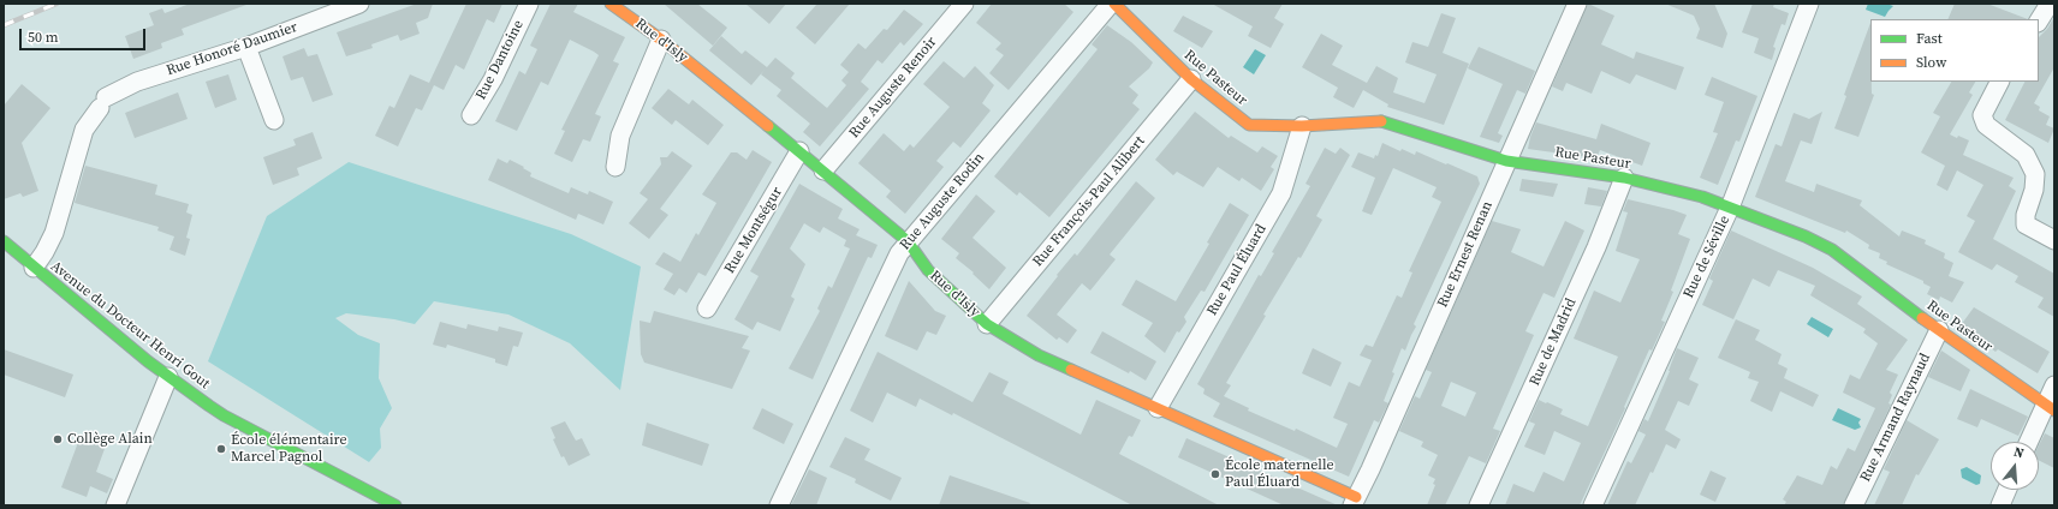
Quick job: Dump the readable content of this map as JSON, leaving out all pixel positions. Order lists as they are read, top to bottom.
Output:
{
  "streets": {
    "street": [
      "Rue d'Isly",
      "Rue Honoré Daumier",
      "Rue Dantoine",
      "Rue Pasteur",
      "Rue Auguste Renoir",
      "Rue Auguste Rodin",
      "Rue François-Paul Alibert",
      "Rue Montségur",
      "Rue Ernest Renan",
      "Rue de Séville",
      "Rue Paul Éluard",
      "Avenue du Docteur Henri Gout",
      "Rue de Madrid",
      "Rue Armand Raynaud"
    ]
  },
  "crossings": [
    ["Rue d'Isly", "Rue Auguste Renoir"],
    ["Rue d'Isly", "Rue Auguste Rodin"],
    ["Rue d'Isly", "Rue François-Paul Alibert"],
    ["Rue d'Isly", "Rue Montségur"],
    ["Rue d'Isly", "Rue Ernest Renan"],
    ["Rue d'Isly", "Rue Paul Éluard"],
    ["Rue Honoré Daumier", "Avenue du Docteur Henri Gout"],
    ["Rue Pasteur", "Rue Auguste Rodin"],
    ["Rue Pasteur", "Rue François-Paul Alibert"],
    ["Rue Pasteur", "Rue Ernest Renan"],
    ["Rue Pasteur", "Rue de Séville"],
    ["Rue Pasteur", "Rue Paul Éluard"],
    ["Rue Pasteur", "Rue de Madrid"],
    ["Rue Pasteur", "Rue Armand Raynaud"]
  ],
  "places": ["Collège Alain", "École élémentaire Marcel Pagnol", "École maternelle Paul Éluard"],
  "legend": ["Fast", "Slow"],
  "scale_bar": "50 m",
  "north": "top"
}
